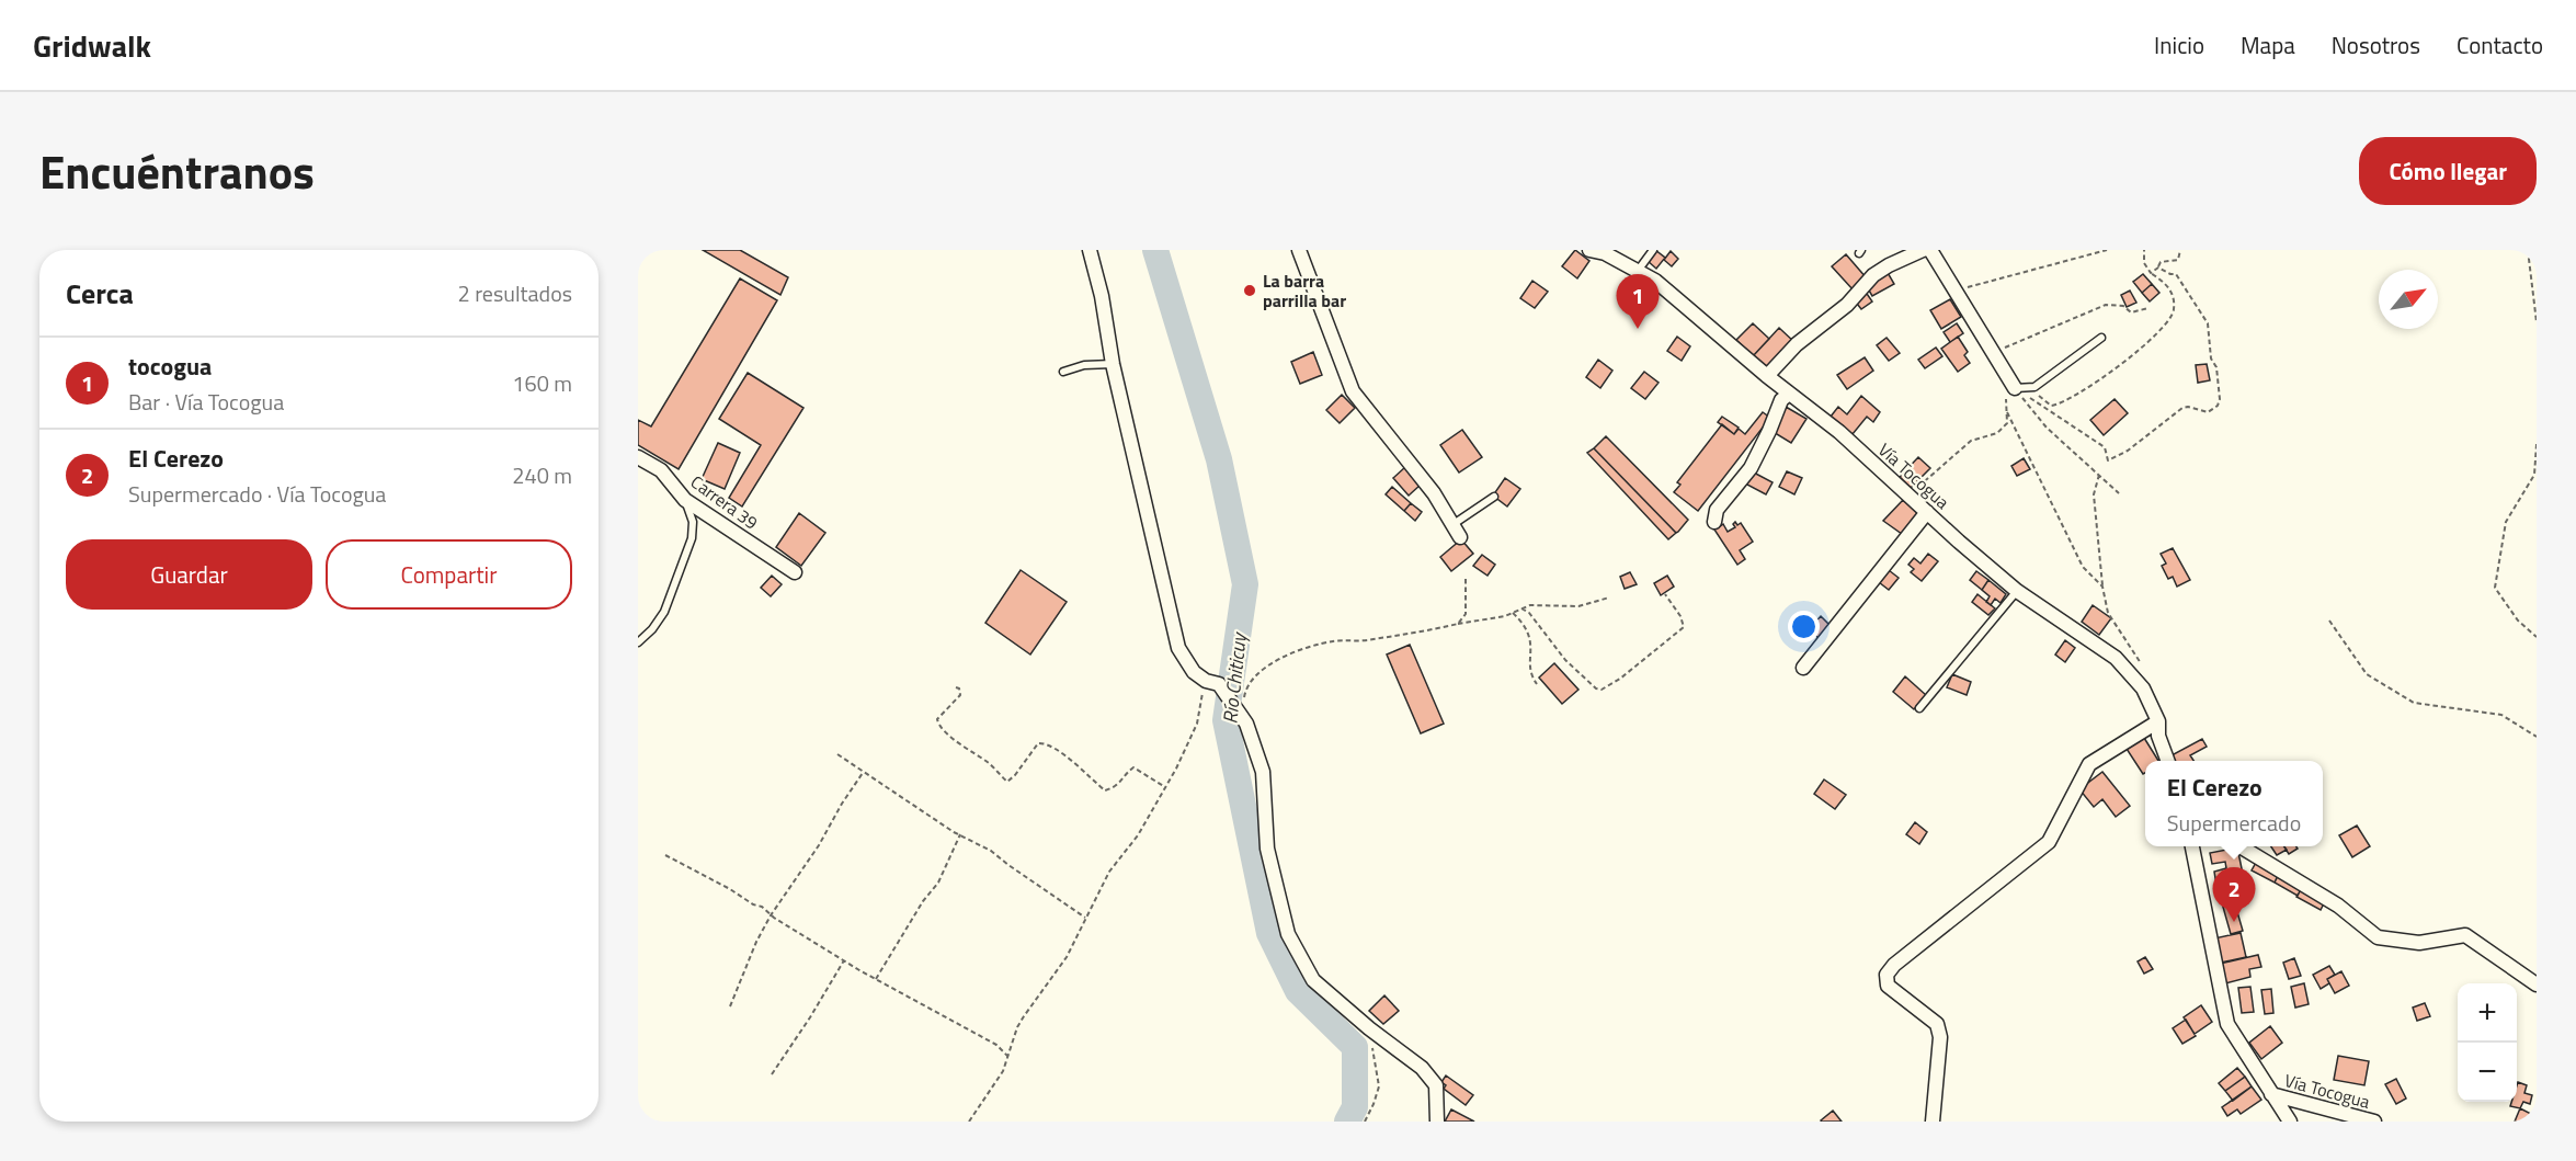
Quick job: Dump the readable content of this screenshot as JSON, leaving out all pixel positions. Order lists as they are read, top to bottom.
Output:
{
  "streets": {
    "street": ["Vía Tocogua", "Carrera 39"]
  },
  "water": ["Río Chiticuy"],
  "places": ["La barra parrilla bar"],
  "north": "top right",
  "page": {
    "header": "Gridwalk",
    "nav": [
      "Inicio",
      "Mapa",
      "Nosotros",
      "Contacto"
    ],
    "title": "Encuéntranos",
    "buttons": [
      "Cómo llegar",
      ["Guardar", "Compartir"]
    ],
    "heading": ["Cerca", "2 resultados"],
    "pins": ["1", "2"],
    "list": [
      {
        "mark": "1",
        "name": "tocogua",
        "note": "Bar · Vía Tocogua",
        "value": "160 m"
      },
      {
        "mark": "2",
        "name": "El Cerezo",
        "note": "Supermercado · Vía Tocogua",
        "value": "240 m"
      }
    ],
    "popup": ["El Cerezo", "Supermercado"],
    "map_buttons": ["+", "−"]
  }
}
